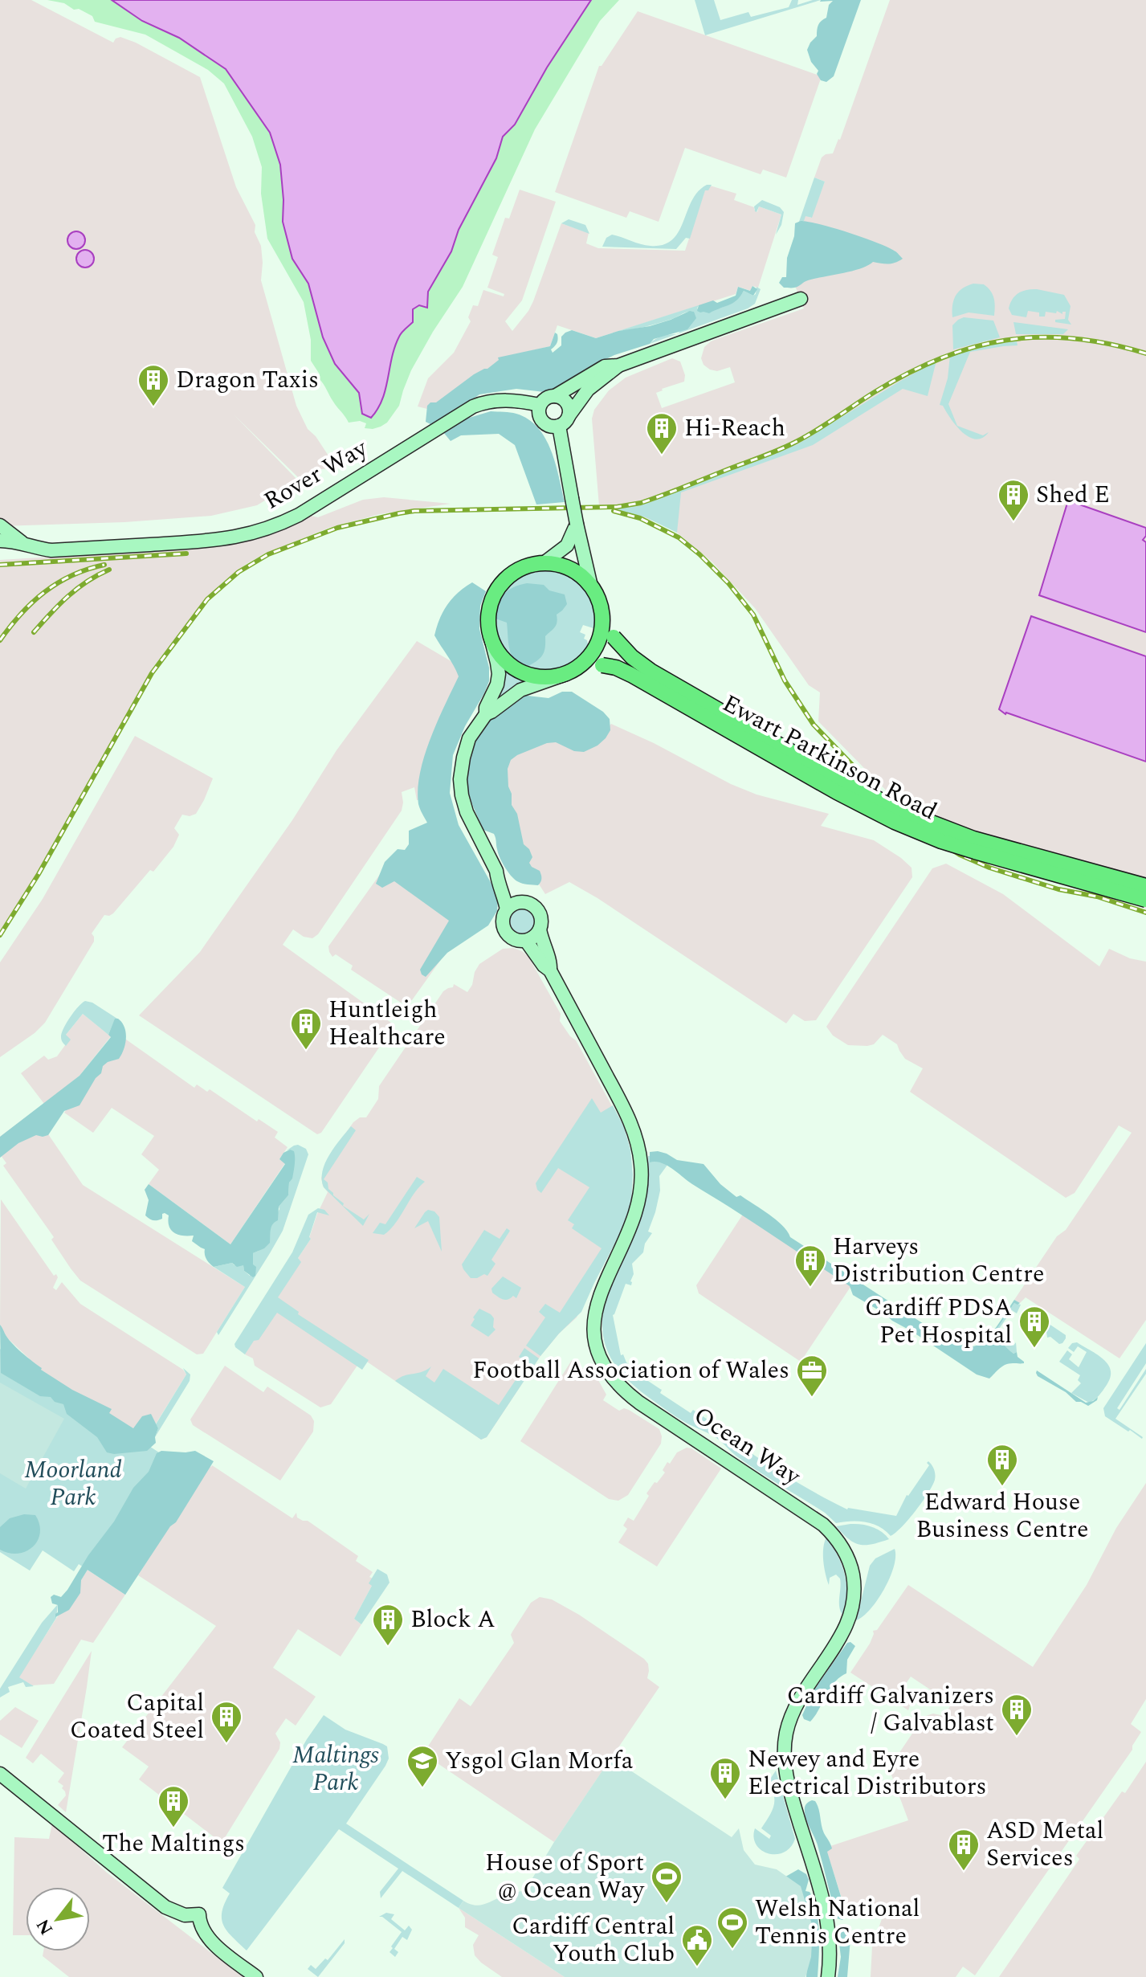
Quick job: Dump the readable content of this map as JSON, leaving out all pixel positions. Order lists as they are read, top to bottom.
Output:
{
  "streets": {
    "main road": ["Ewart Parkinson Road"],
    "street": ["Rover Way", "Ocean Way"]
  },
  "parks": ["Moorland Park", "Maltings Park"],
  "places": {
    "building": [
      "Dragon Taxis",
      "Hi-Reach",
      "Shed E",
      "Huntleigh Healthcare",
      "Harveys Distribution Centre",
      "Cardiff PDSA Pet Hospital",
      "Edward House Business Centre",
      "Block A",
      "Cardiff Galvanizers / Galvablast",
      "Capital Coated Steel",
      "Newey and Eyre Electrical Distributors",
      "The Maltings",
      "ASD Metal Services"
    ],
    "office": ["Football Association of Wales"],
    "school or university": ["Ysgol Glan Morfa"],
    "sports": ["House of Sport @ Ocean Way", "Welsh National Tennis Centre"],
    "public building": ["Cardiff Central Youth Club"]
  },
  "north": "bottom left"
}
